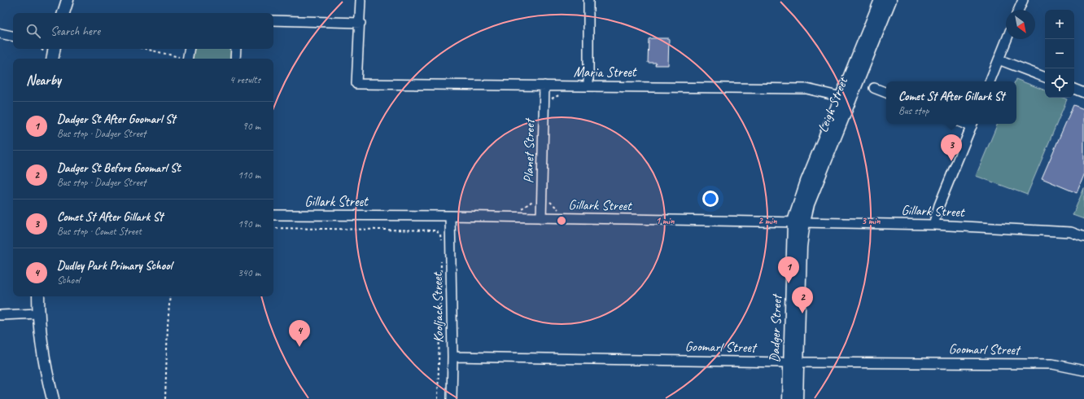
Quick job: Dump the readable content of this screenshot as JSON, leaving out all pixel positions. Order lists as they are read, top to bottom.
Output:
{
  "streets": {
    "street": [
      "Maria Street",
      "Leigh Street",
      "Planet Street",
      "Gillark Street",
      "Kooljack Street",
      "Dadger Street",
      "Goomarl Street"
    ]
  },
  "crossings": [
    ["Maria Street", "Leigh Street"],
    ["Maria Street", "Planet Street"],
    ["Leigh Street", "Gillark Street"],
    ["Leigh Street", "Dadger Street"],
    ["Planet Street", "Gillark Street"],
    ["Gillark Street", "Kooljack Street"],
    ["Gillark Street", "Dadger Street"],
    ["Kooljack Street", "Goomarl Street"],
    ["Dadger Street", "Goomarl Street"]
  ],
  "north": "bottom right",
  "page": {
    "map_buttons": ["+", "−"],
    "search": "Search here",
    "heading": ["Nearby", "4 results"],
    "popup": ["Comet St After Gillark St", "Bus stop"],
    "list": [
      {
        "mark": "1",
        "name": "Dadger St After Goomarl St",
        "note": "Bus stop · Dadger Street",
        "value": "90 m"
      },
      {
        "mark": "2",
        "name": "Dadger St Before Goomarl St",
        "note": "Bus stop · Dadger Street",
        "value": "110 m"
      },
      {
        "mark": "3",
        "name": "Comet St After Gillark St",
        "note": "Bus stop · Comet Street",
        "value": "190 m"
      },
      {
        "mark": "4",
        "name": "Dudley Park Primary School",
        "note": "School",
        "value": "340 m"
      }
    ],
    "pins": [
      "3",
      "1",
      "2",
      "4"
    ]
  },
  "rings": ["1 min", "2 min", "3 min"]
}
